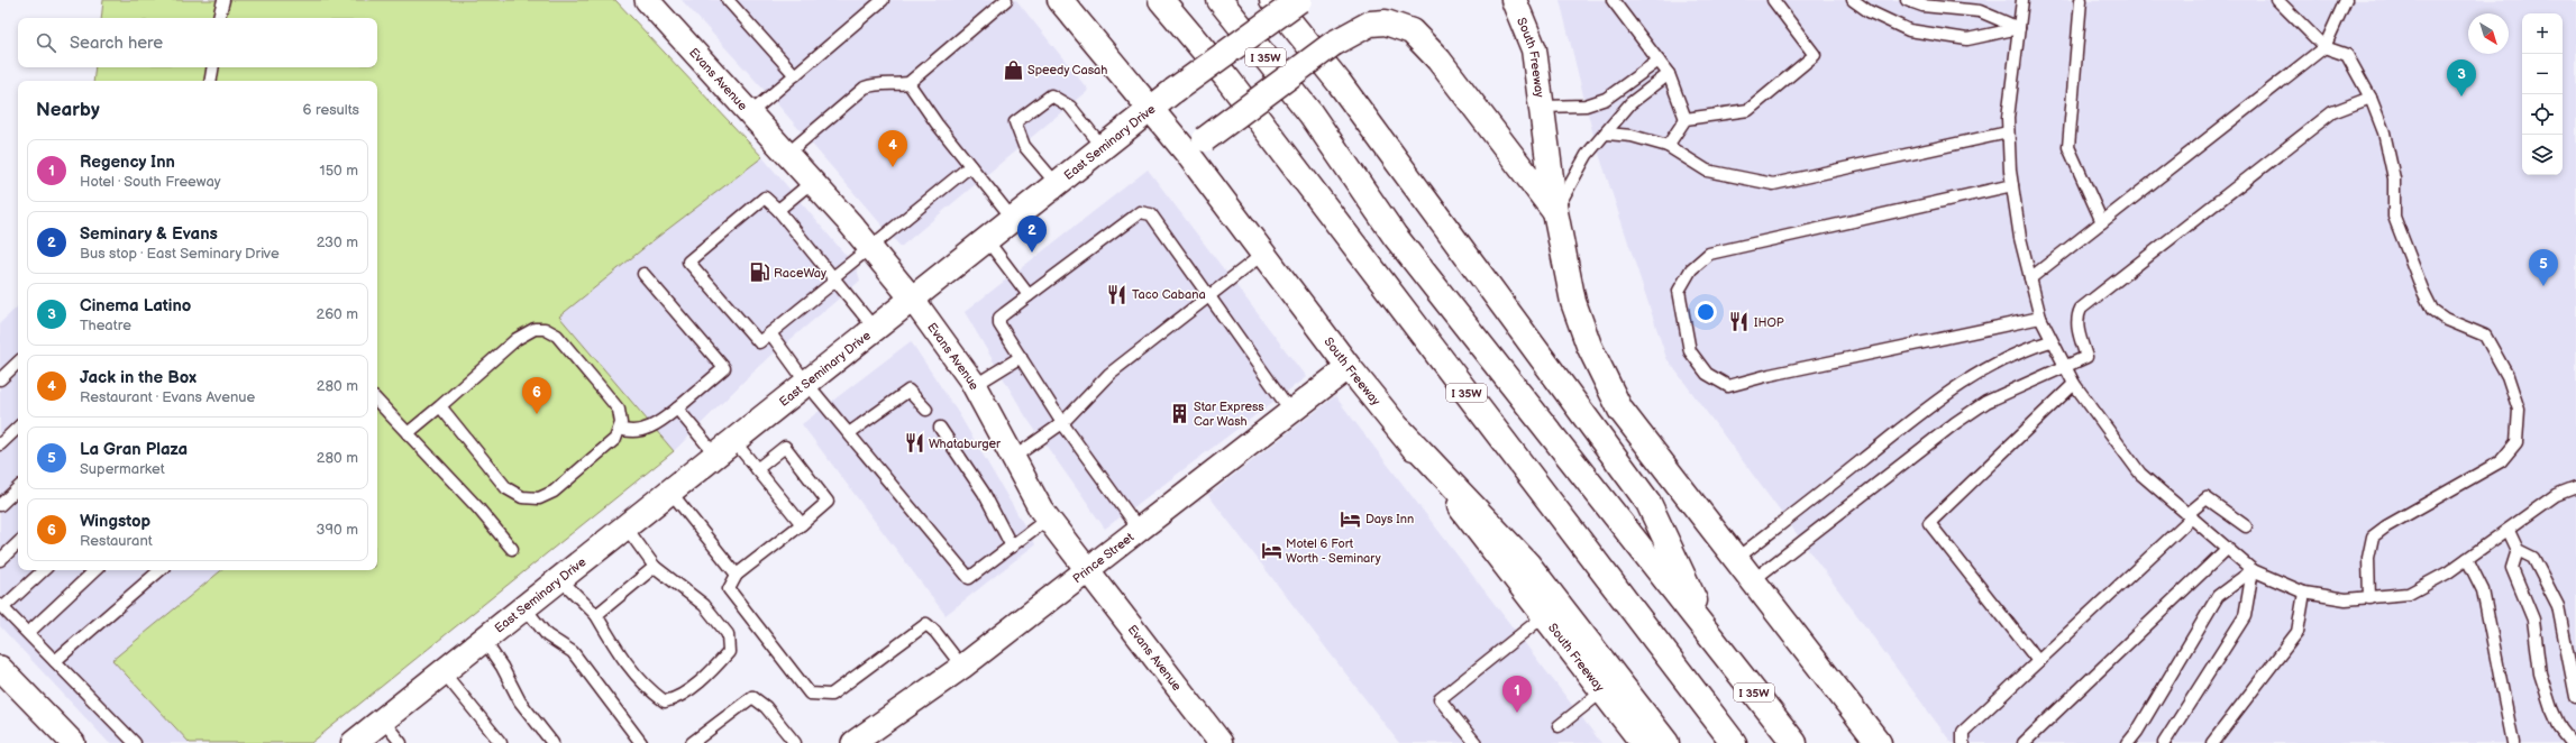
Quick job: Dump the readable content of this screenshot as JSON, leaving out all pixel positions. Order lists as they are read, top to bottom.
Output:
{
  "streets": {
    "main road": ["I 35W", "South Freeway", "East Seminary Drive"],
    "street": ["Evans Avenue", "Prince Street"]
  },
  "crossings": [
    ["South Freeway", "East Seminary Drive"],
    ["South Freeway", "Prince Street"],
    ["Evans Avenue", "East Seminary Drive"],
    ["Evans Avenue", "Prince Street"]
  ],
  "places": {
    "shop": ["Speedy Casah"],
    "fuel station": ["RaceWay"],
    "restaurant": ["Taco Cabana", "IHOP", "Whataburger"],
    "building": ["Star Express Car Wash"],
    "hotel": ["Days Inn", "Motel 6 Fort Worth - Seminary"]
  },
  "north": "bottom right",
  "page": {
    "map_buttons": ["+", "−"],
    "search": "Search here",
    "pins": [
      "3",
      "4",
      "2",
      "5",
      "6",
      "1"
    ],
    "heading": ["Nearby", "6 results"],
    "list": [
      {
        "mark": "1",
        "name": "Regency Inn",
        "note": "Hotel · South Freeway",
        "value": "150 m"
      },
      {
        "mark": "2",
        "name": "Seminary & Evans",
        "note": "Bus stop · East Seminary Drive",
        "value": "230 m"
      },
      {
        "mark": "3",
        "name": "Cinema Latino",
        "note": "Theatre",
        "value": "260 m"
      },
      {
        "mark": "4",
        "name": "Jack in the Box",
        "note": "Restaurant · Evans Avenue",
        "value": "280 m"
      },
      {
        "mark": "5",
        "name": "La Gran Plaza",
        "note": "Supermarket",
        "value": "280 m"
      },
      {
        "mark": "6",
        "name": "Wingstop",
        "note": "Restaurant",
        "value": "390 m"
      }
    ]
  }
}
